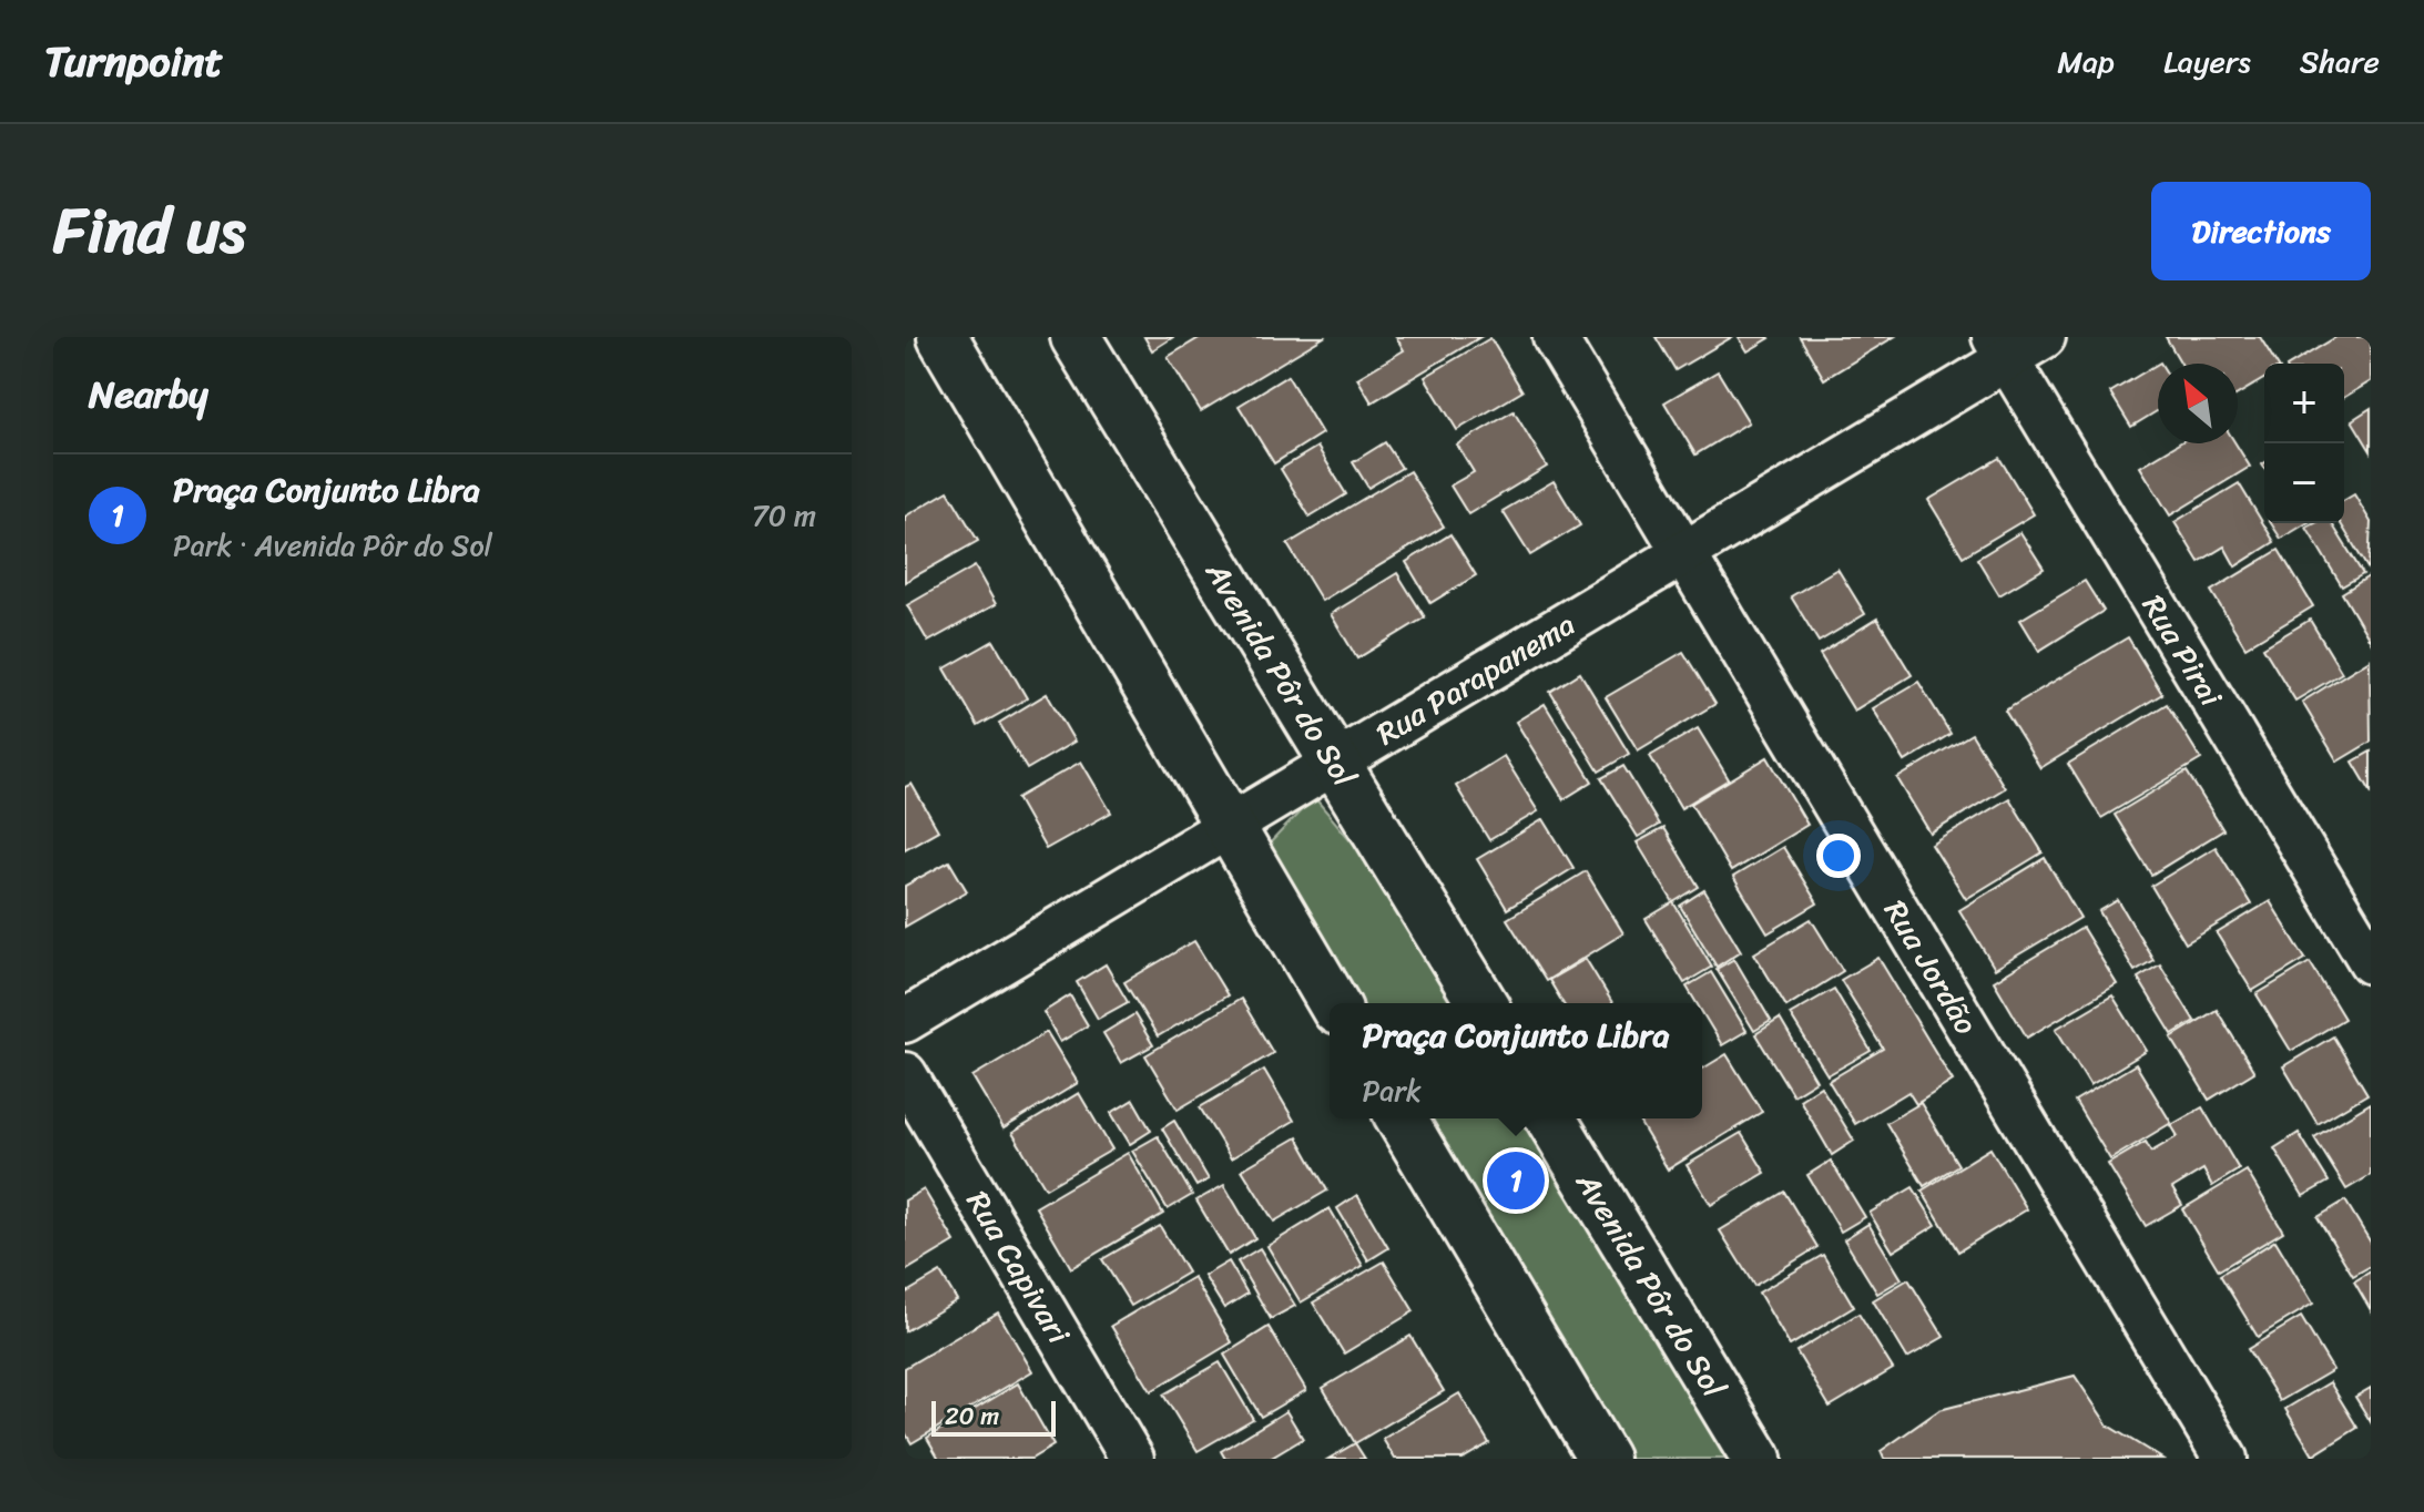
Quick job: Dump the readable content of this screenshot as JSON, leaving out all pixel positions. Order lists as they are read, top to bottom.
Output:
{
  "streets": {
    "street": [
      "Rua Pirai",
      "Avenida Pôr do Sol",
      "Rua Parapanema",
      "Rua Jordão",
      "Rua Capivari"
    ]
  },
  "crossings": [
    ["Rua Pirai", "Rua Parapanema"],
    ["Avenida Pôr do Sol", "Rua Parapanema"],
    ["Rua Parapanema", "Rua Jordão"]
  ],
  "scale_bar": "20 m",
  "north": "top left",
  "page": {
    "header": "Turnpoint",
    "nav": ["Map", "Layers", "Share"],
    "title": "Find us",
    "buttons": "Directions",
    "heading": "Nearby",
    "map_buttons": ["+", "−"],
    "list": [
      {
        "mark": "1",
        "name": "Praça Conjunto Libra",
        "note": "Park · Avenida Pôr do Sol",
        "value": "70 m"
      }
    ],
    "popup": ["Praça Conjunto Libra", "Park"],
    "pins": "1",
    "scale": "20 m"
  }
}
